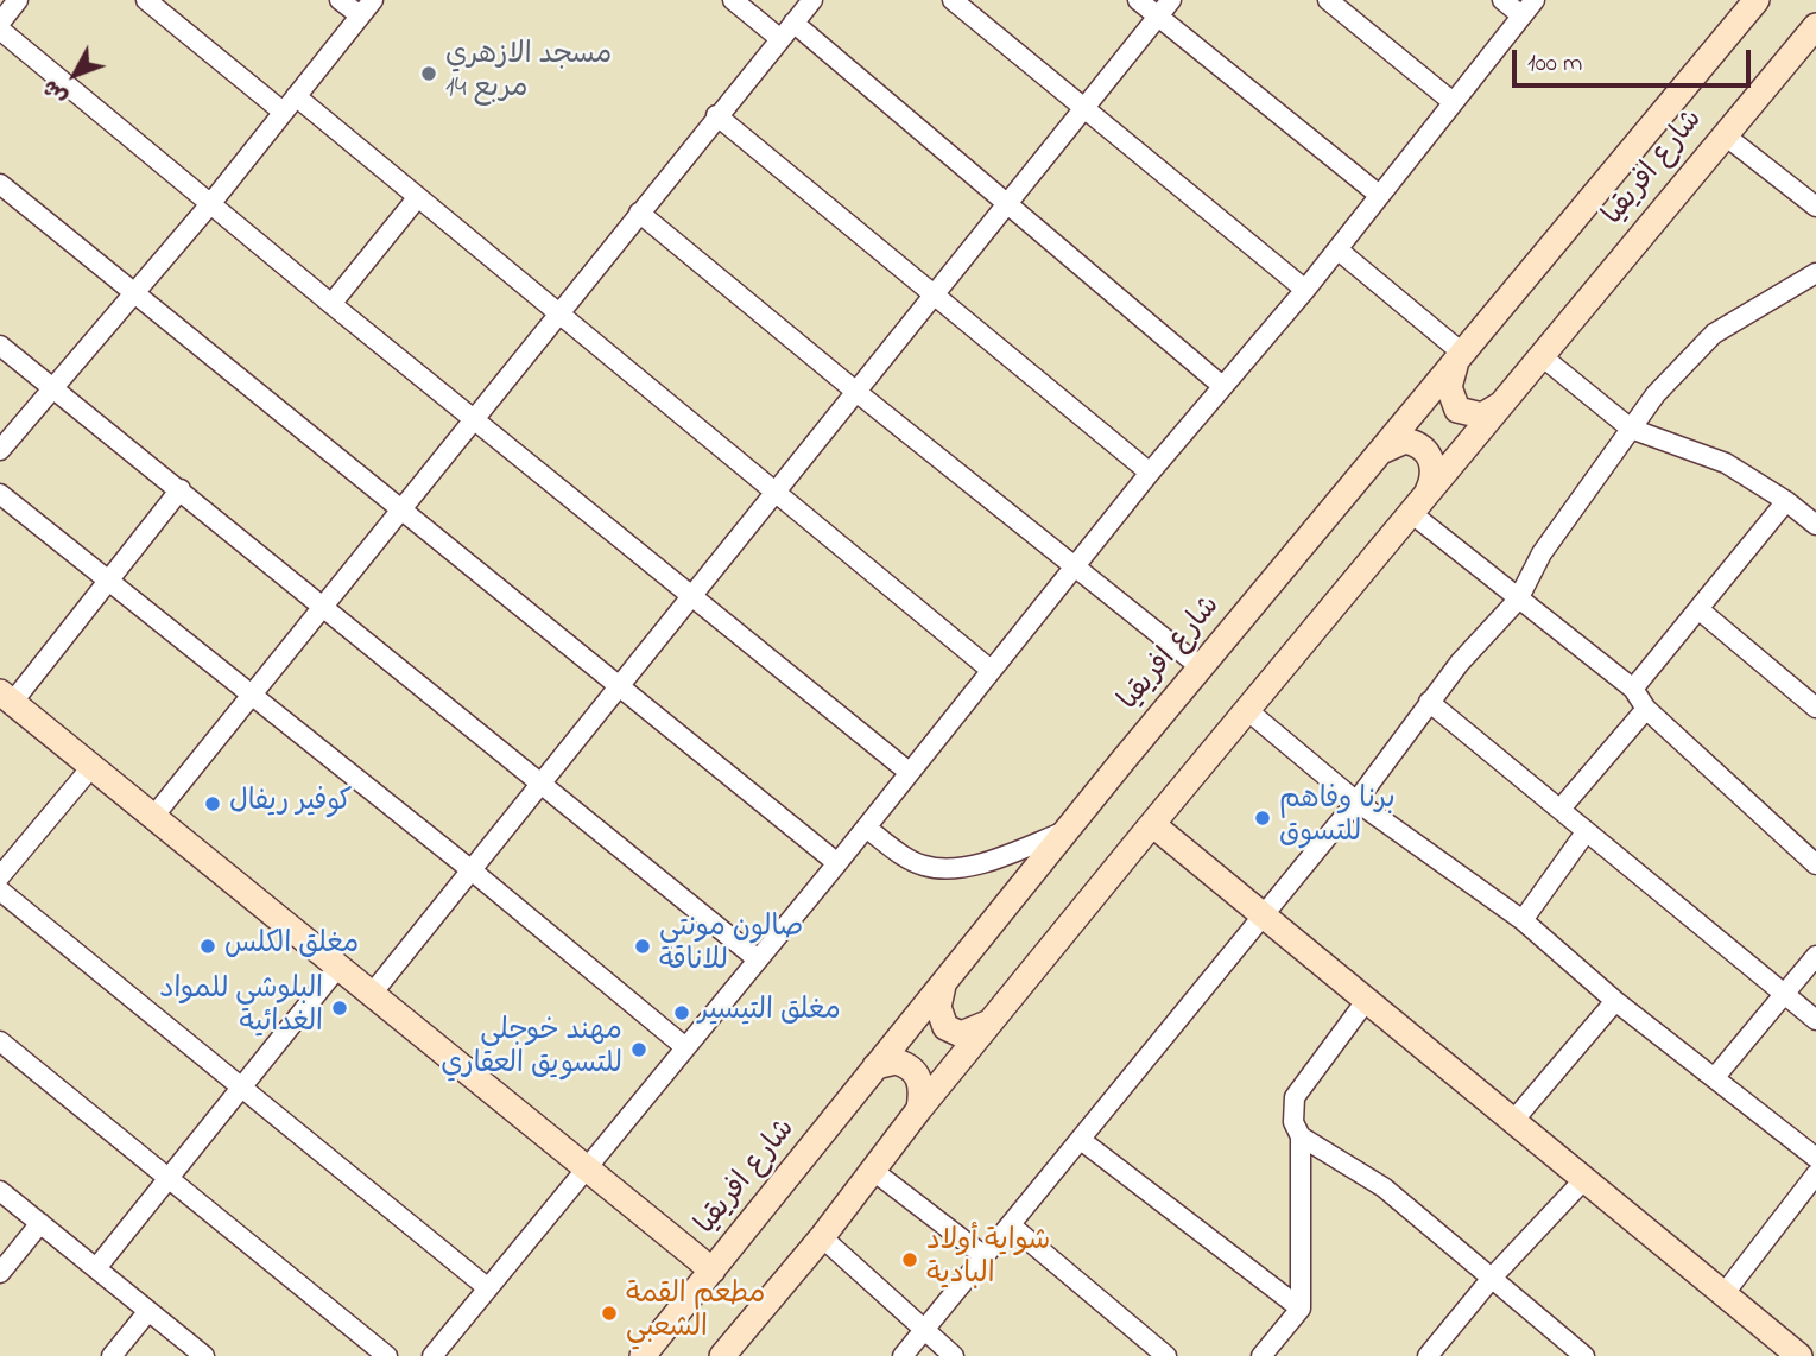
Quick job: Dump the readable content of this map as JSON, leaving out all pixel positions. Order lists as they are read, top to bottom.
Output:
{
  "streets": {
    "street": ["شارع افريقيا"]
  },
  "places": [
    "مسجد الازهري مربع 14",
    "كوفير ريفال",
    "برنا وفاهم للتسوق",
    "مغلق الكلس",
    "صالون مونتي للاناقة",
    "البلوشي للمواد الغدائية",
    "مغلق التيسير",
    "مهند خوجلي للتسويق العقاري",
    "شواية أولاد البادية",
    "مطعم القمة الشعبي"
  ],
  "scale_bar": "100 m",
  "north": "bottom left"
}
